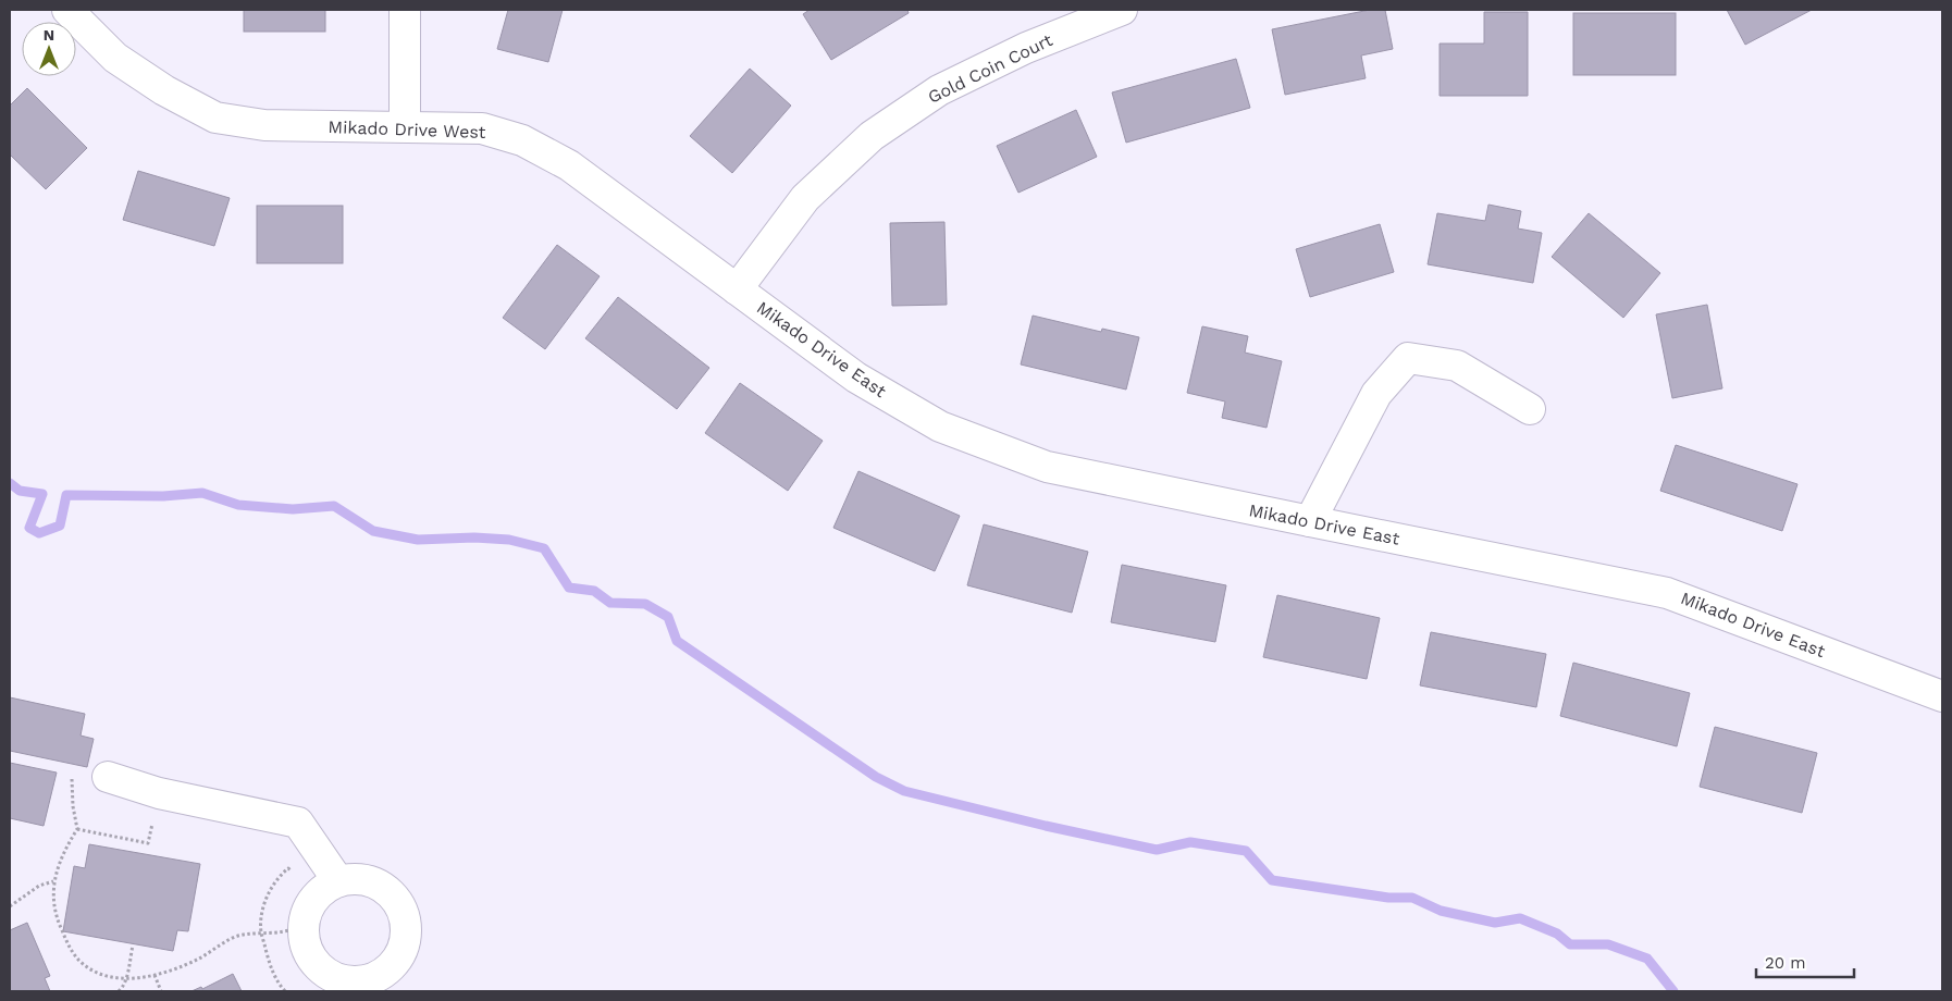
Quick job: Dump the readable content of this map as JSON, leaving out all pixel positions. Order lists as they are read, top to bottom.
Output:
{
  "streets": {
    "street": ["Gold Coin Court", "Mikado Drive West", "Mikado Drive East"]
  },
  "crossings": [
    ["Gold Coin Court", "Mikado Drive West"],
    ["Gold Coin Court", "Mikado Drive East"],
    ["Mikado Drive West", "Mikado Drive East"]
  ],
  "scale_bar": "20 m",
  "north": "top"
}
